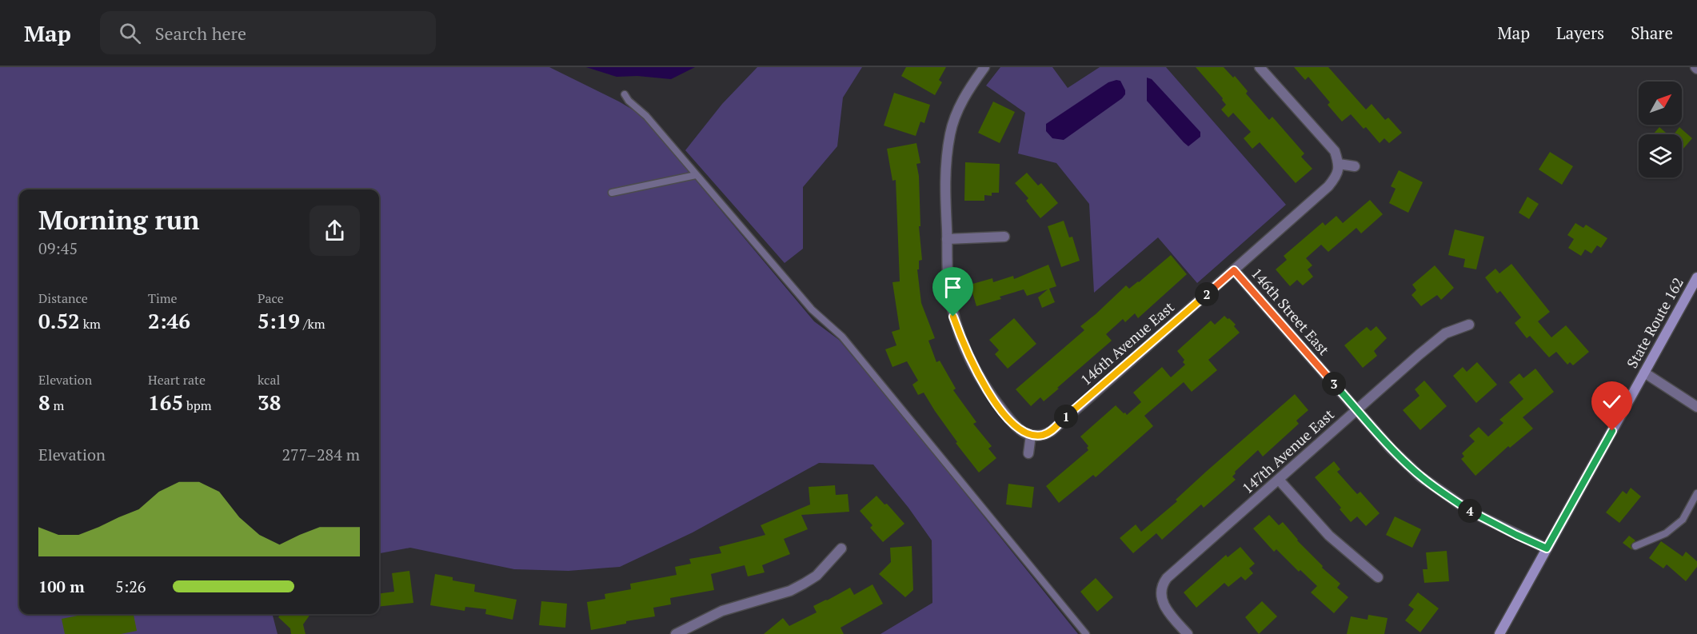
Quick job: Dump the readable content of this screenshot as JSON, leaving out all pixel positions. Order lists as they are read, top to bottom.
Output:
{
  "streets": {
    "main road": ["State Route 162"],
    "street": ["146th Street East", "146th Avenue East", "147th Avenue East"]
  },
  "crossings": [
    ["146th Street East", "State Route 162"],
    ["146th Street East", "146th Avenue East"],
    ["146th Street East", "147th Avenue East"]
  ],
  "north": "top right",
  "page": {
    "header": "Map",
    "search": "Search here",
    "nav": ["Map", "Layers", "Share"],
    "heading": ["Morning run", "09:45"],
    "stats": [
      ["Distance", "0.52 km"],
      ["Time", "2:46"],
      ["Pace", "5:19 /km"],
      ["Elevation", "8 m"],
      ["Heart rate", "165 bpm"],
      ["kcal", "38"]
    ],
    "pins": [
      "2",
      "3",
      "1",
      "4"
    ],
    "chart": ["Elevation", "277–284 m"],
    "list": [
      {
        "name": "100 m",
        "note": "5:26"
      }
    ]
  }
}
